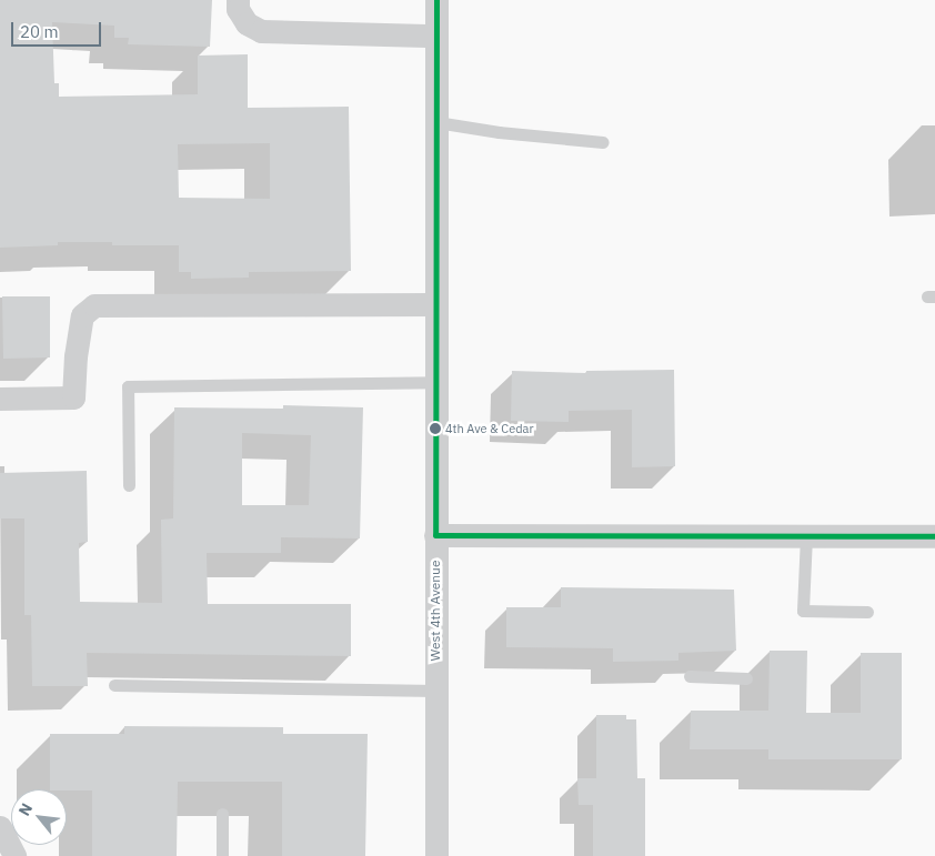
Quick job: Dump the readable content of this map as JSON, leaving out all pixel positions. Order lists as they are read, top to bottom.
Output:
{
  "streets": {
    "street": ["West 4th Avenue"]
  },
  "places": ["4th Ave & Cedar"],
  "scale_bar": "20 m",
  "north": "top left"
}
